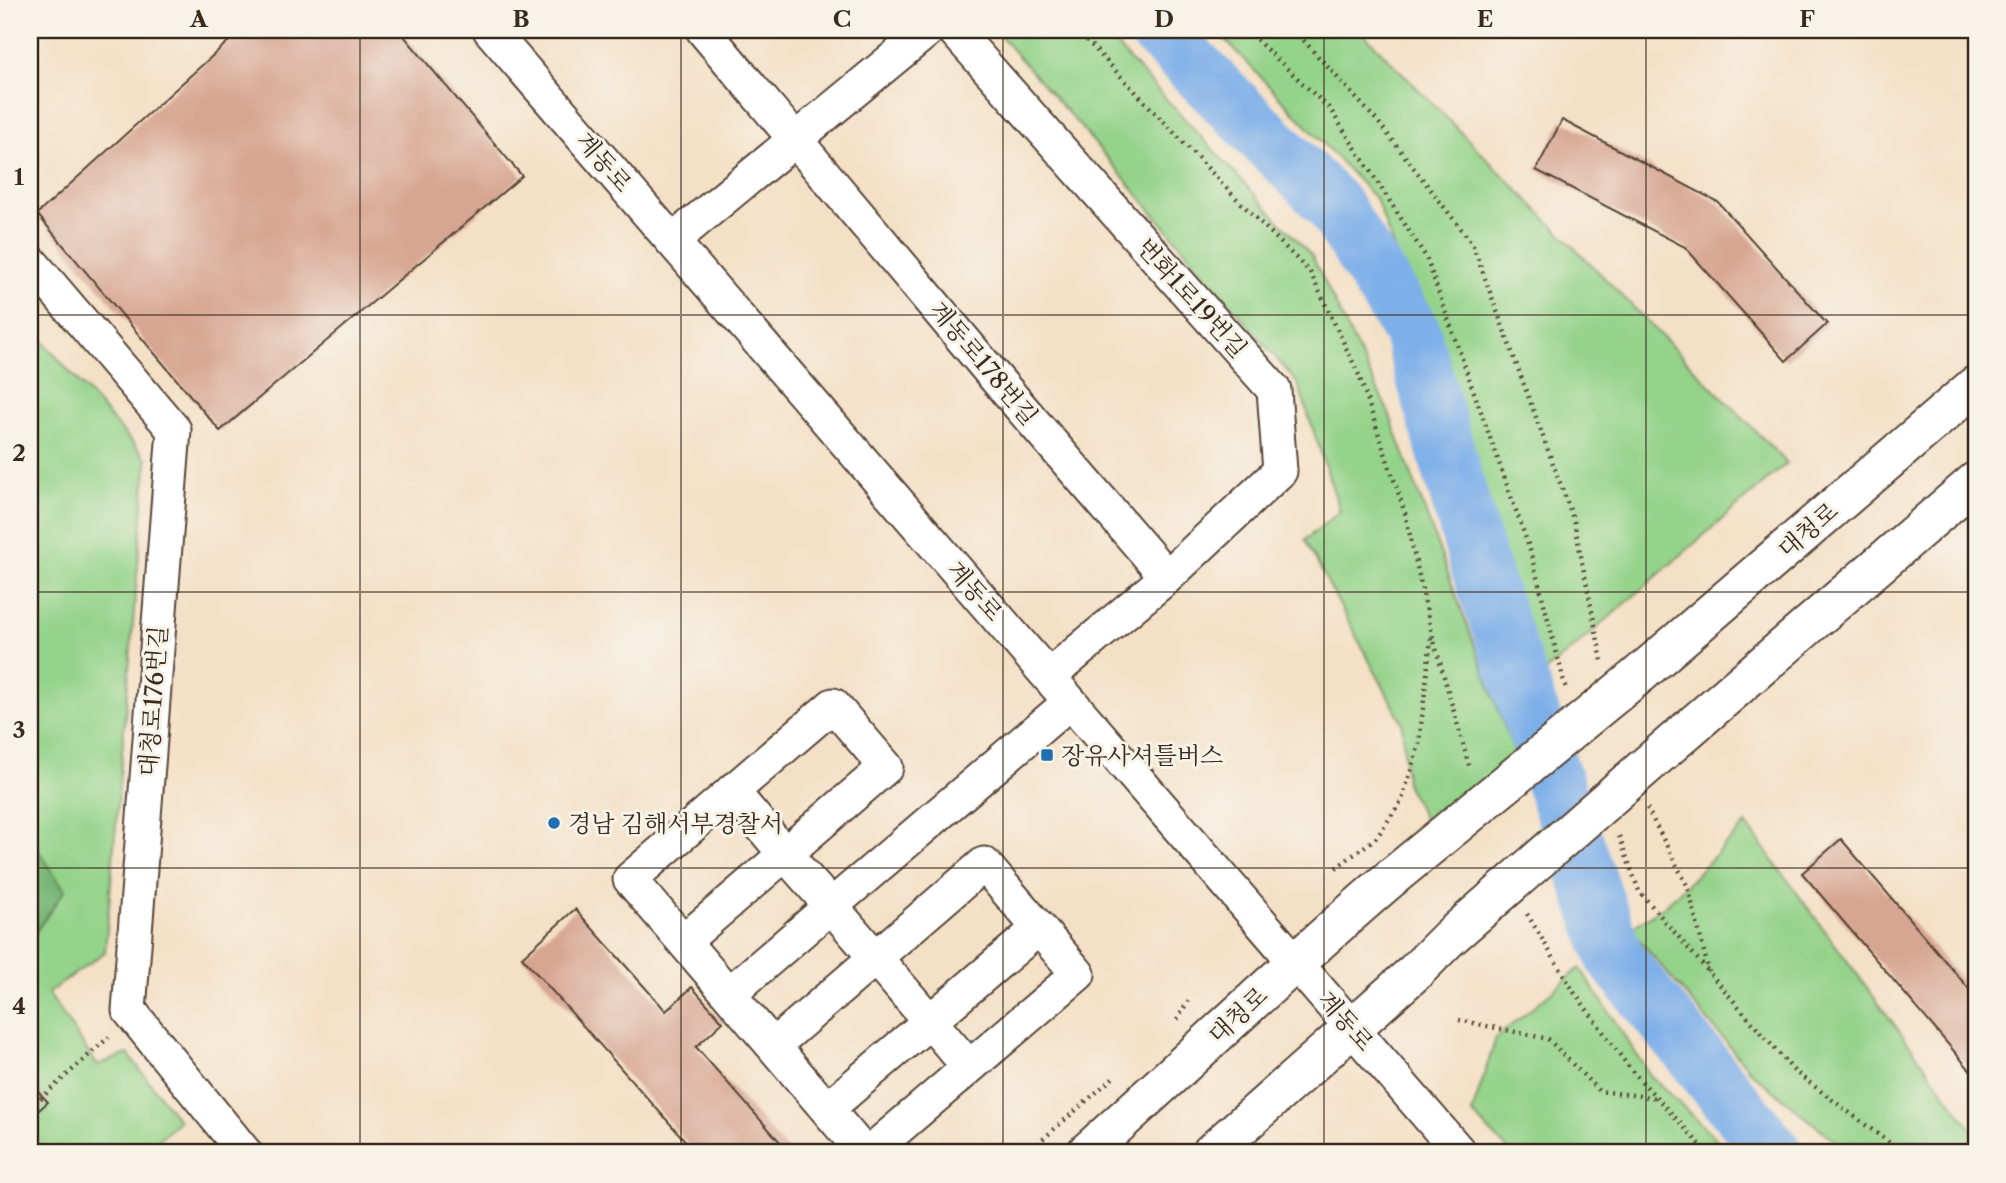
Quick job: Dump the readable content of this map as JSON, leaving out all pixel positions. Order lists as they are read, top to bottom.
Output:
{
  "streets": {
    "main road": ["대청로"],
    "street": [
      "계동로",
      "번화1로19번길",
      "계동로178번길",
      "대청로176번길"
    ]
  },
  "crossings": [
    ["계동로", "대청로"],
    ["번화1로19번길", "계동로178번길"]
  ],
  "places": {
    "transit": ["장유사셔틀버스"],
    "other": ["경남 김해서부경찰서"]
  },
  "grid": {
    "columns": [
      "A",
      "B",
      "C",
      "D",
      "E",
      "F"
    ],
    "rows": [
      "1",
      "2",
      "3",
      "4"
    ]
  }
}
